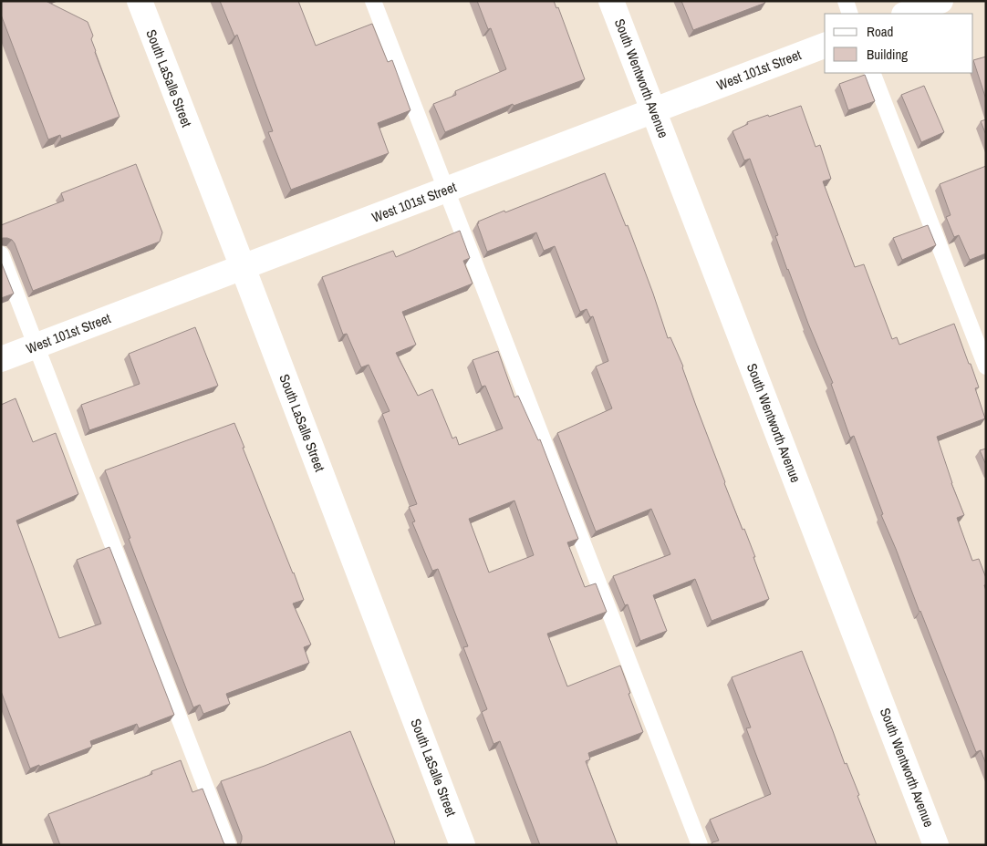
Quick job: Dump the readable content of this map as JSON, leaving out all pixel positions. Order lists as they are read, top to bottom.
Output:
{
  "streets": {
    "street": ["West 101st Street", "South LaSalle Street", "South Wentworth Avenue"]
  },
  "crossings": [
    ["West 101st Street", "South LaSalle Street"],
    ["West 101st Street", "South Wentworth Avenue"]
  ],
  "legend": ["Road", "Building"]
}
